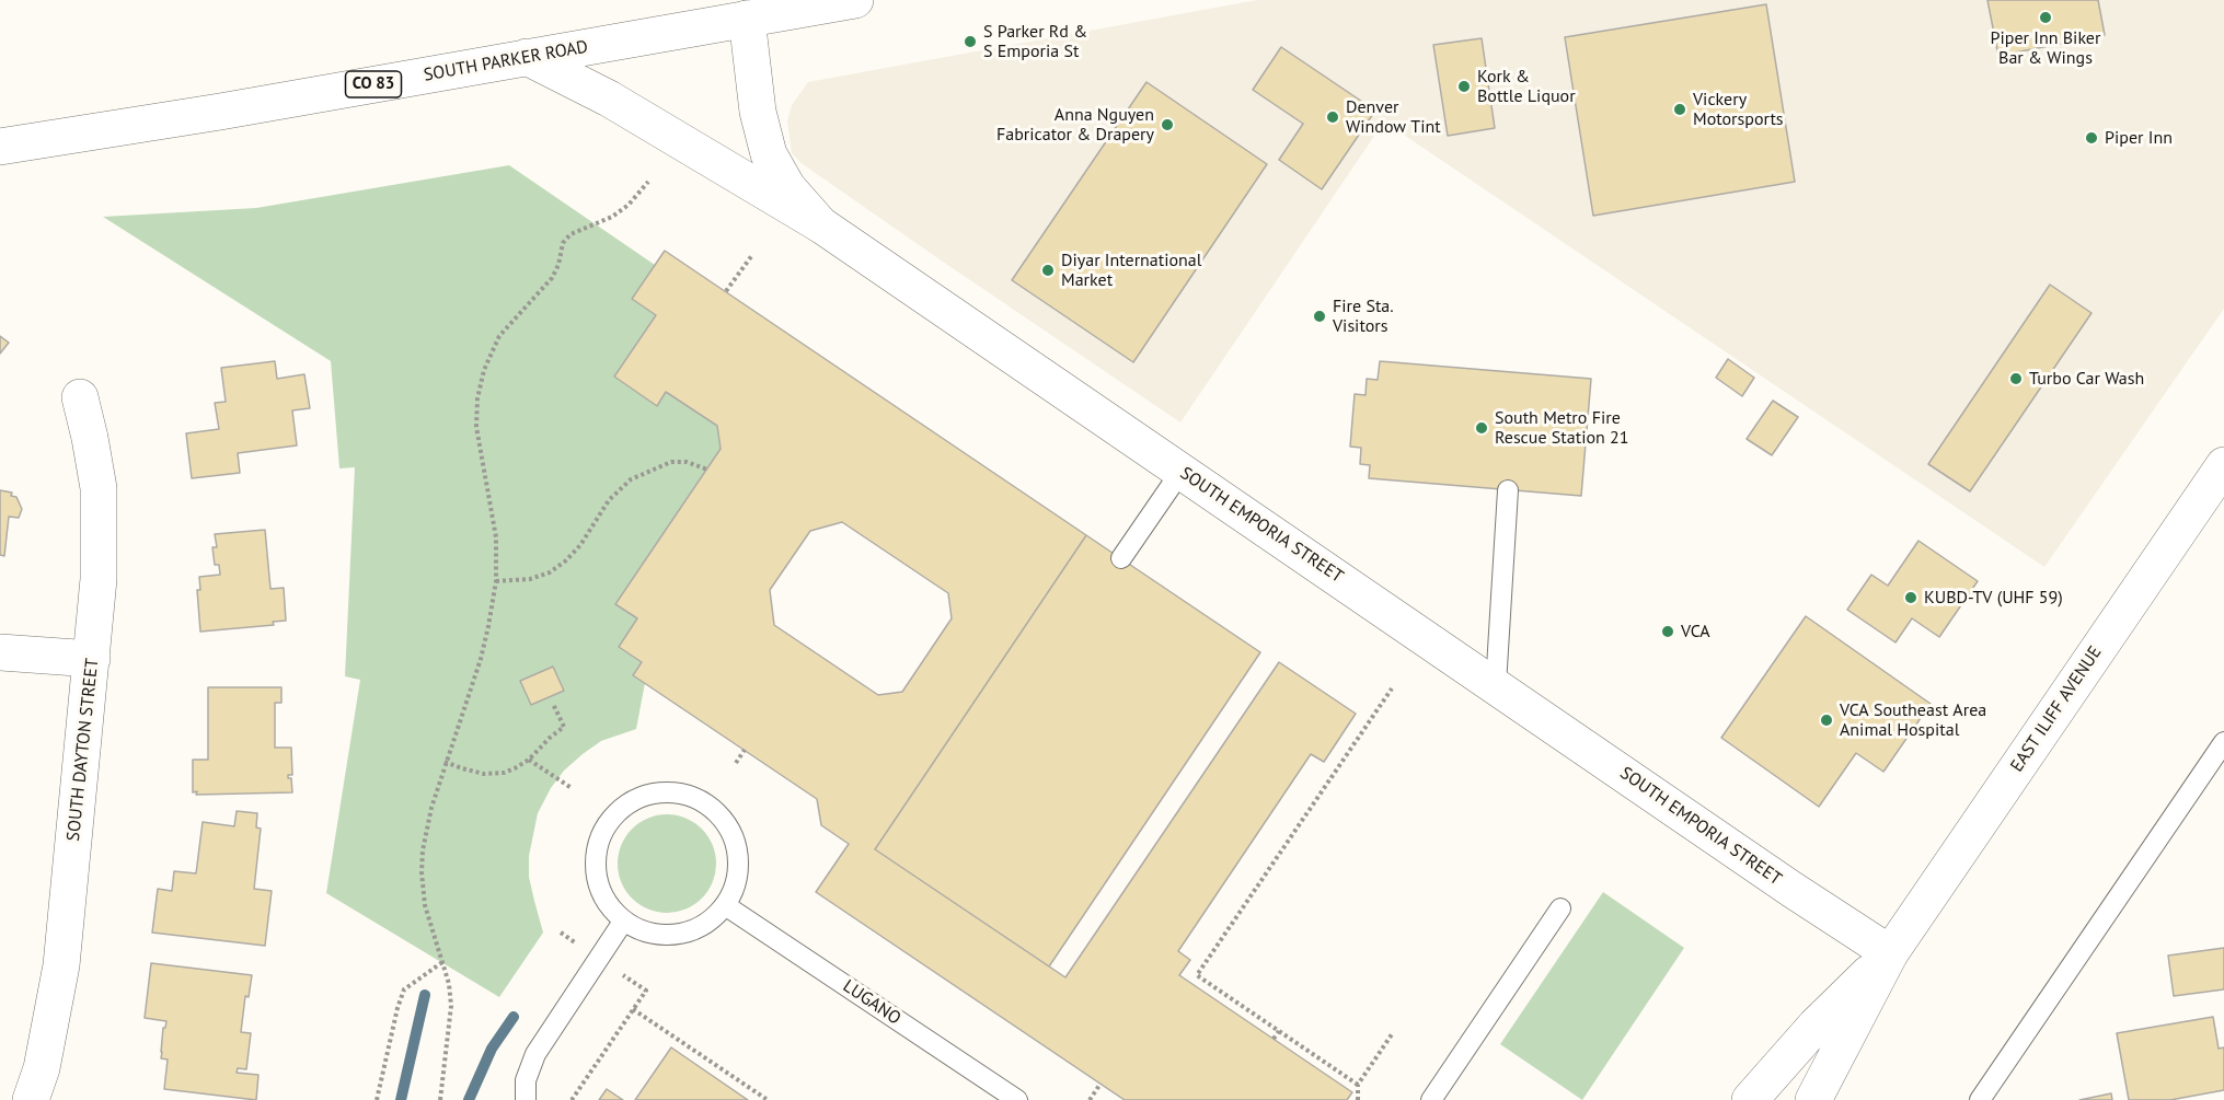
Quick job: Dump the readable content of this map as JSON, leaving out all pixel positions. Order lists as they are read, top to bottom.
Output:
{
  "streets": {
    "street": [
      "SOUTH PARKER ROAD",
      "CO 83",
      "SOUTH EMPORIA STREET",
      "EAST ILIFF AVENUE",
      "SOUTH DAYTON STREET"
    ],
    "lane": ["LUGANO"]
  },
  "crossings": [
    ["SOUTH PARKER ROAD", "SOUTH EMPORIA STREET"],
    ["SOUTH EMPORIA STREET", "EAST ILIFF AVENUE"]
  ],
  "places": [
    "Piper Inn Biker Bar & Wings",
    "S Parker Rd & S Emporia St",
    "Kork & Bottle Liquor",
    "Vickery Motorsports",
    "Denver Window Tint",
    "Anna Nguyen Fabricator & Drapery",
    "Piper Inn",
    "Diyar International Market",
    "Fire Sta. Visitors",
    "Turbo Car Wash",
    "South Metro Fire Rescue Station 21",
    "KUBD-TV (UHF 59)",
    "VCA",
    "VCA Southeast Area Animal Hospital"
  ]
}
